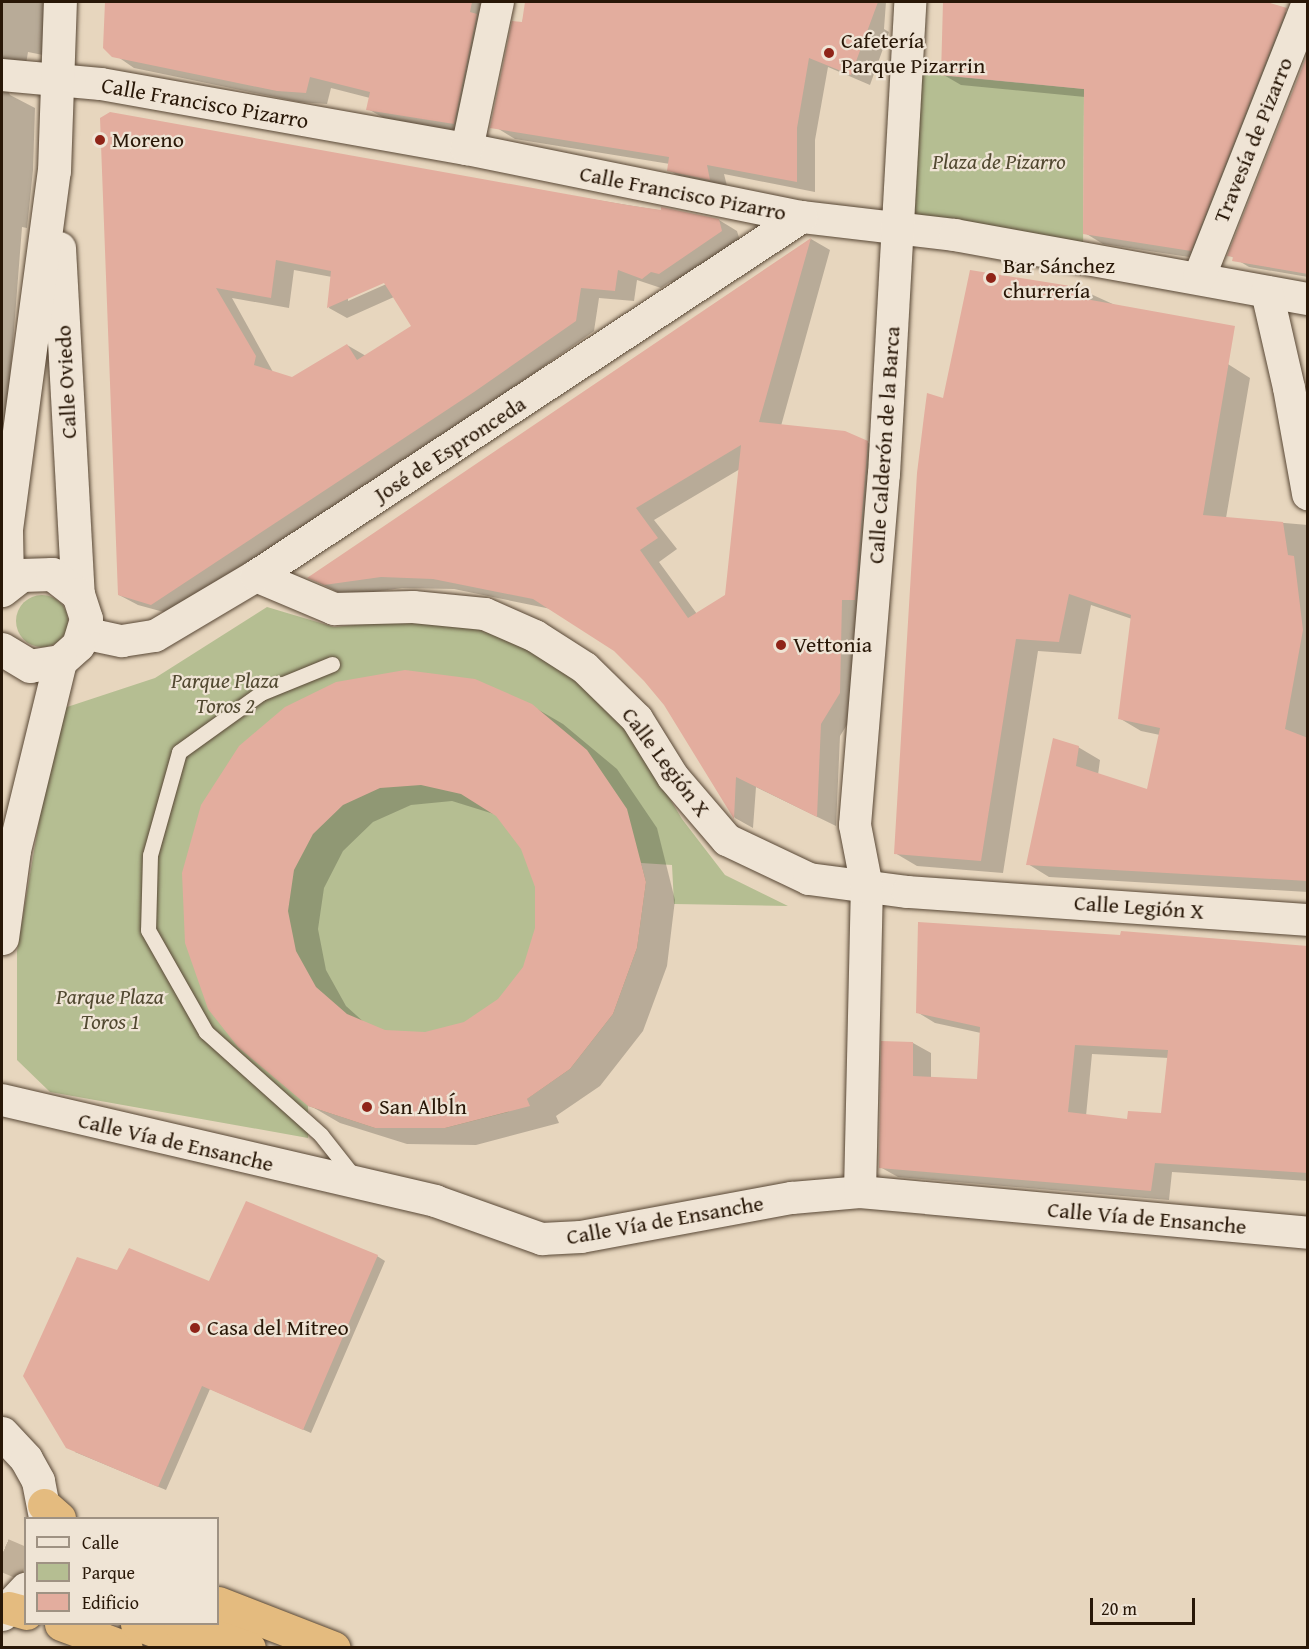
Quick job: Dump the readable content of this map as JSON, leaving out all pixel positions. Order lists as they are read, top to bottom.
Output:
{
  "streets": {
    "main road": ["Calle Oviedo"],
    "street": [
      "Calle Francisco Pizarro",
      "Travesía de Pizarro",
      "Calle Calderón de la Barca",
      "José de Espronceda",
      "Calle Legión X",
      "Calle Vía de Ensanche"
    ]
  },
  "crossings": [
    ["Calle Francisco Pizarro", "Travesía de Pizarro"],
    ["Calle Francisco Pizarro", "Calle Oviedo"],
    ["Calle Francisco Pizarro", "Calle Calderón de la Barca"],
    ["Calle Francisco Pizarro", "José de Espronceda"],
    ["Calle Oviedo", "José de Espronceda"],
    ["Calle Calderón de la Barca", "Calle Legión X"],
    ["Calle Calderón de la Barca", "Calle Vía de Ensanche"],
    ["José de Espronceda", "Calle Legión X"]
  ],
  "parks": ["Plaza de Pizarro", "Parque Plaza Toros 2", "Parque Plaza Toros 1"],
  "places": [
    "Cafetería Parque Pizarrin",
    "Moreno",
    "Bar Sánchez churrería",
    "Vettonia",
    "San Albĺn",
    "Casa del Mitreo"
  ],
  "legend": ["Calle", "Parque", "Edificio"],
  "scale_bar": "20 m"
}
